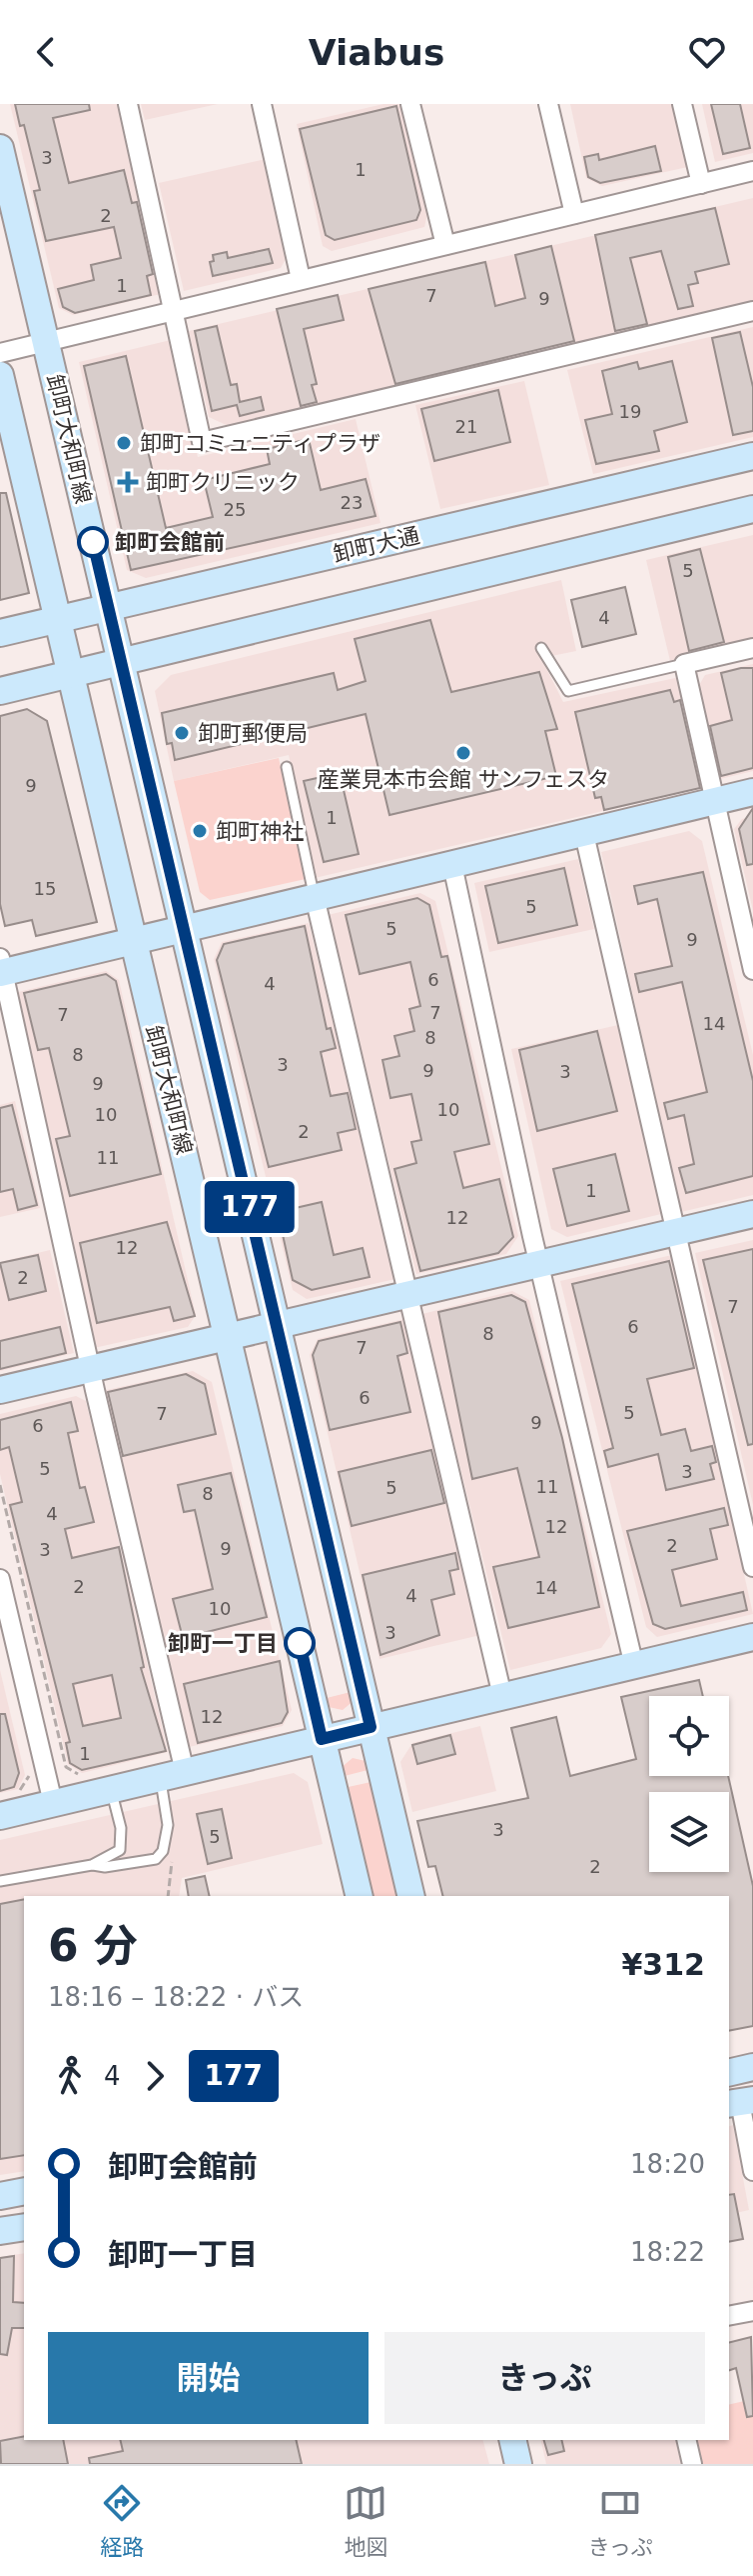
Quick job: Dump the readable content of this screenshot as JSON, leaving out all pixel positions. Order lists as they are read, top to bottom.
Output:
{
  "streets": {
    "street": ["卸町大和町線", "卸町大通"]
  },
  "crossings": [
    ["卸町大和町線", "卸町大通"]
  ],
  "places": {
    "other": [
      "卸町コミュニティプラザ",
      "卸町会館前",
      "卸町郵便局",
      "産業見本市会館 サンフェスタ",
      "卸町神社",
      "卸町一丁目"
    ],
    "health": ["卸町クリニック"]
  },
  "lines": ["bus line 177"],
  "house_numbers": [
    "3",
    "1",
    "2",
    "1",
    "7",
    "9",
    "19",
    "21",
    "23",
    "25",
    "5",
    "4",
    "9",
    "1",
    "15",
    "5",
    "5",
    "9",
    "6",
    "4",
    "7",
    "7",
    "14",
    "8",
    "8",
    "3",
    "9",
    "3",
    "9",
    "10",
    "10",
    "2",
    "11",
    "1",
    "12",
    "12",
    "2",
    "7",
    "6",
    "8",
    "7",
    "6",
    "5",
    "7",
    "9",
    "6",
    "5",
    "3",
    "11",
    "5",
    "8",
    "4",
    "12",
    "2",
    "9",
    "3",
    "2",
    "14",
    "4",
    "10",
    "3",
    "12",
    "1",
    "3",
    "5",
    "2"
  ],
  "page": {
    "header": "Viabus",
    "on_map": "177",
    "heading": ["6 分", "18:16 – 18:22 · バス", "¥312"],
    "legs": ["4", "177"],
    "list": [
      {
        "name": "卸町会館前",
        "value": "18:20"
      },
      {
        "name": "卸町一丁目",
        "value": "18:22"
      }
    ],
    "buttons": ["開始", "きっぷ"],
    "tabs": ["経路", "地図", "きっぷ"]
  }
}
